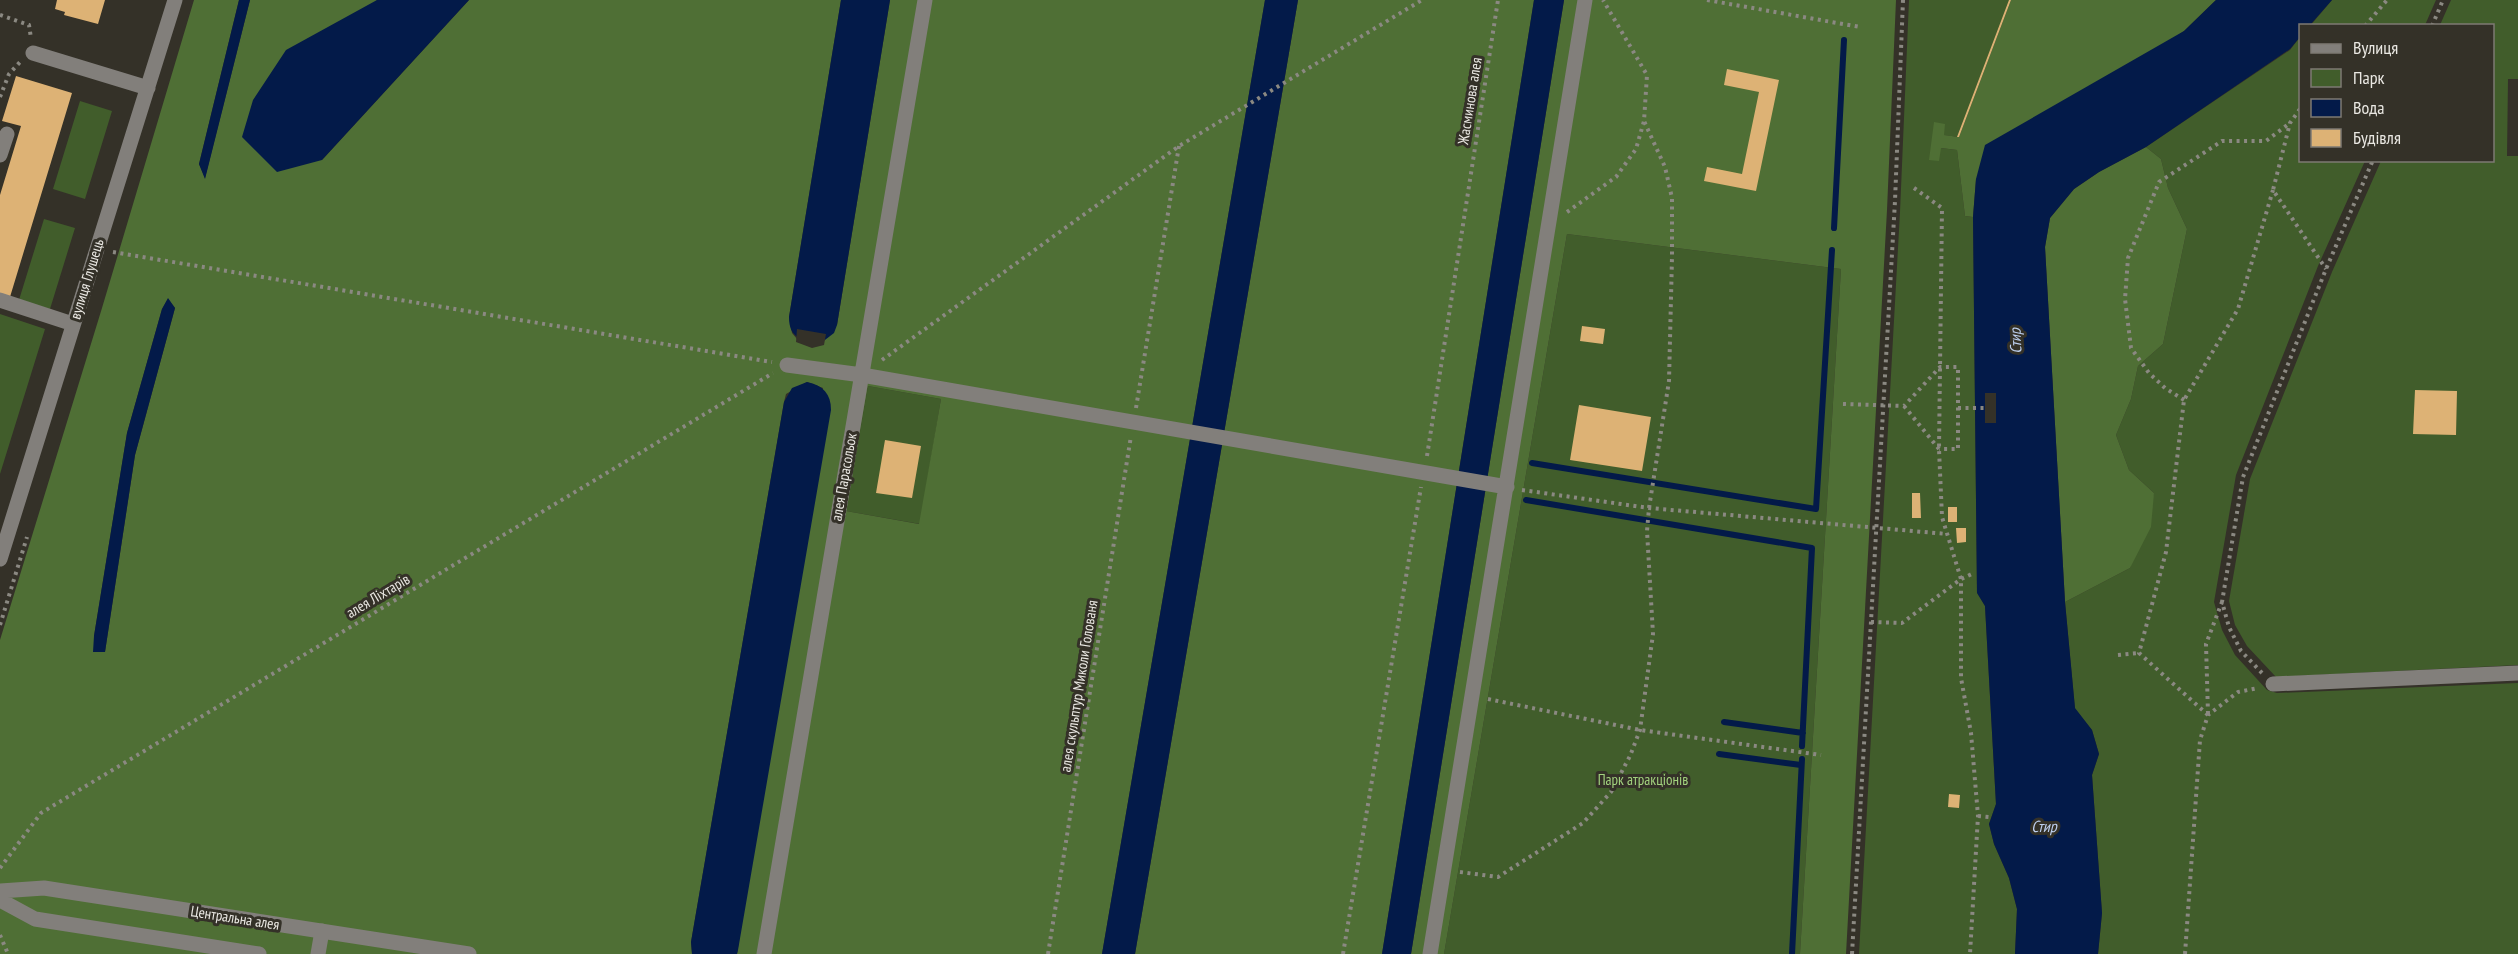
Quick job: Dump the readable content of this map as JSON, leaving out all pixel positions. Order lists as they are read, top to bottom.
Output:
{
  "streets": {
    "street": ["вулиця Глушець", "алея Парасольок", "Центральна алея"],
    "path": ["Жасминова алея", "алея Ліхтарів", "алея скульптур Миколи Голованя"]
  },
  "water": ["Стир"],
  "parks": ["Парк атракціонів"],
  "legend": [
    "Вулиця",
    "Парк",
    "Вода",
    "Будівля"
  ]
}
